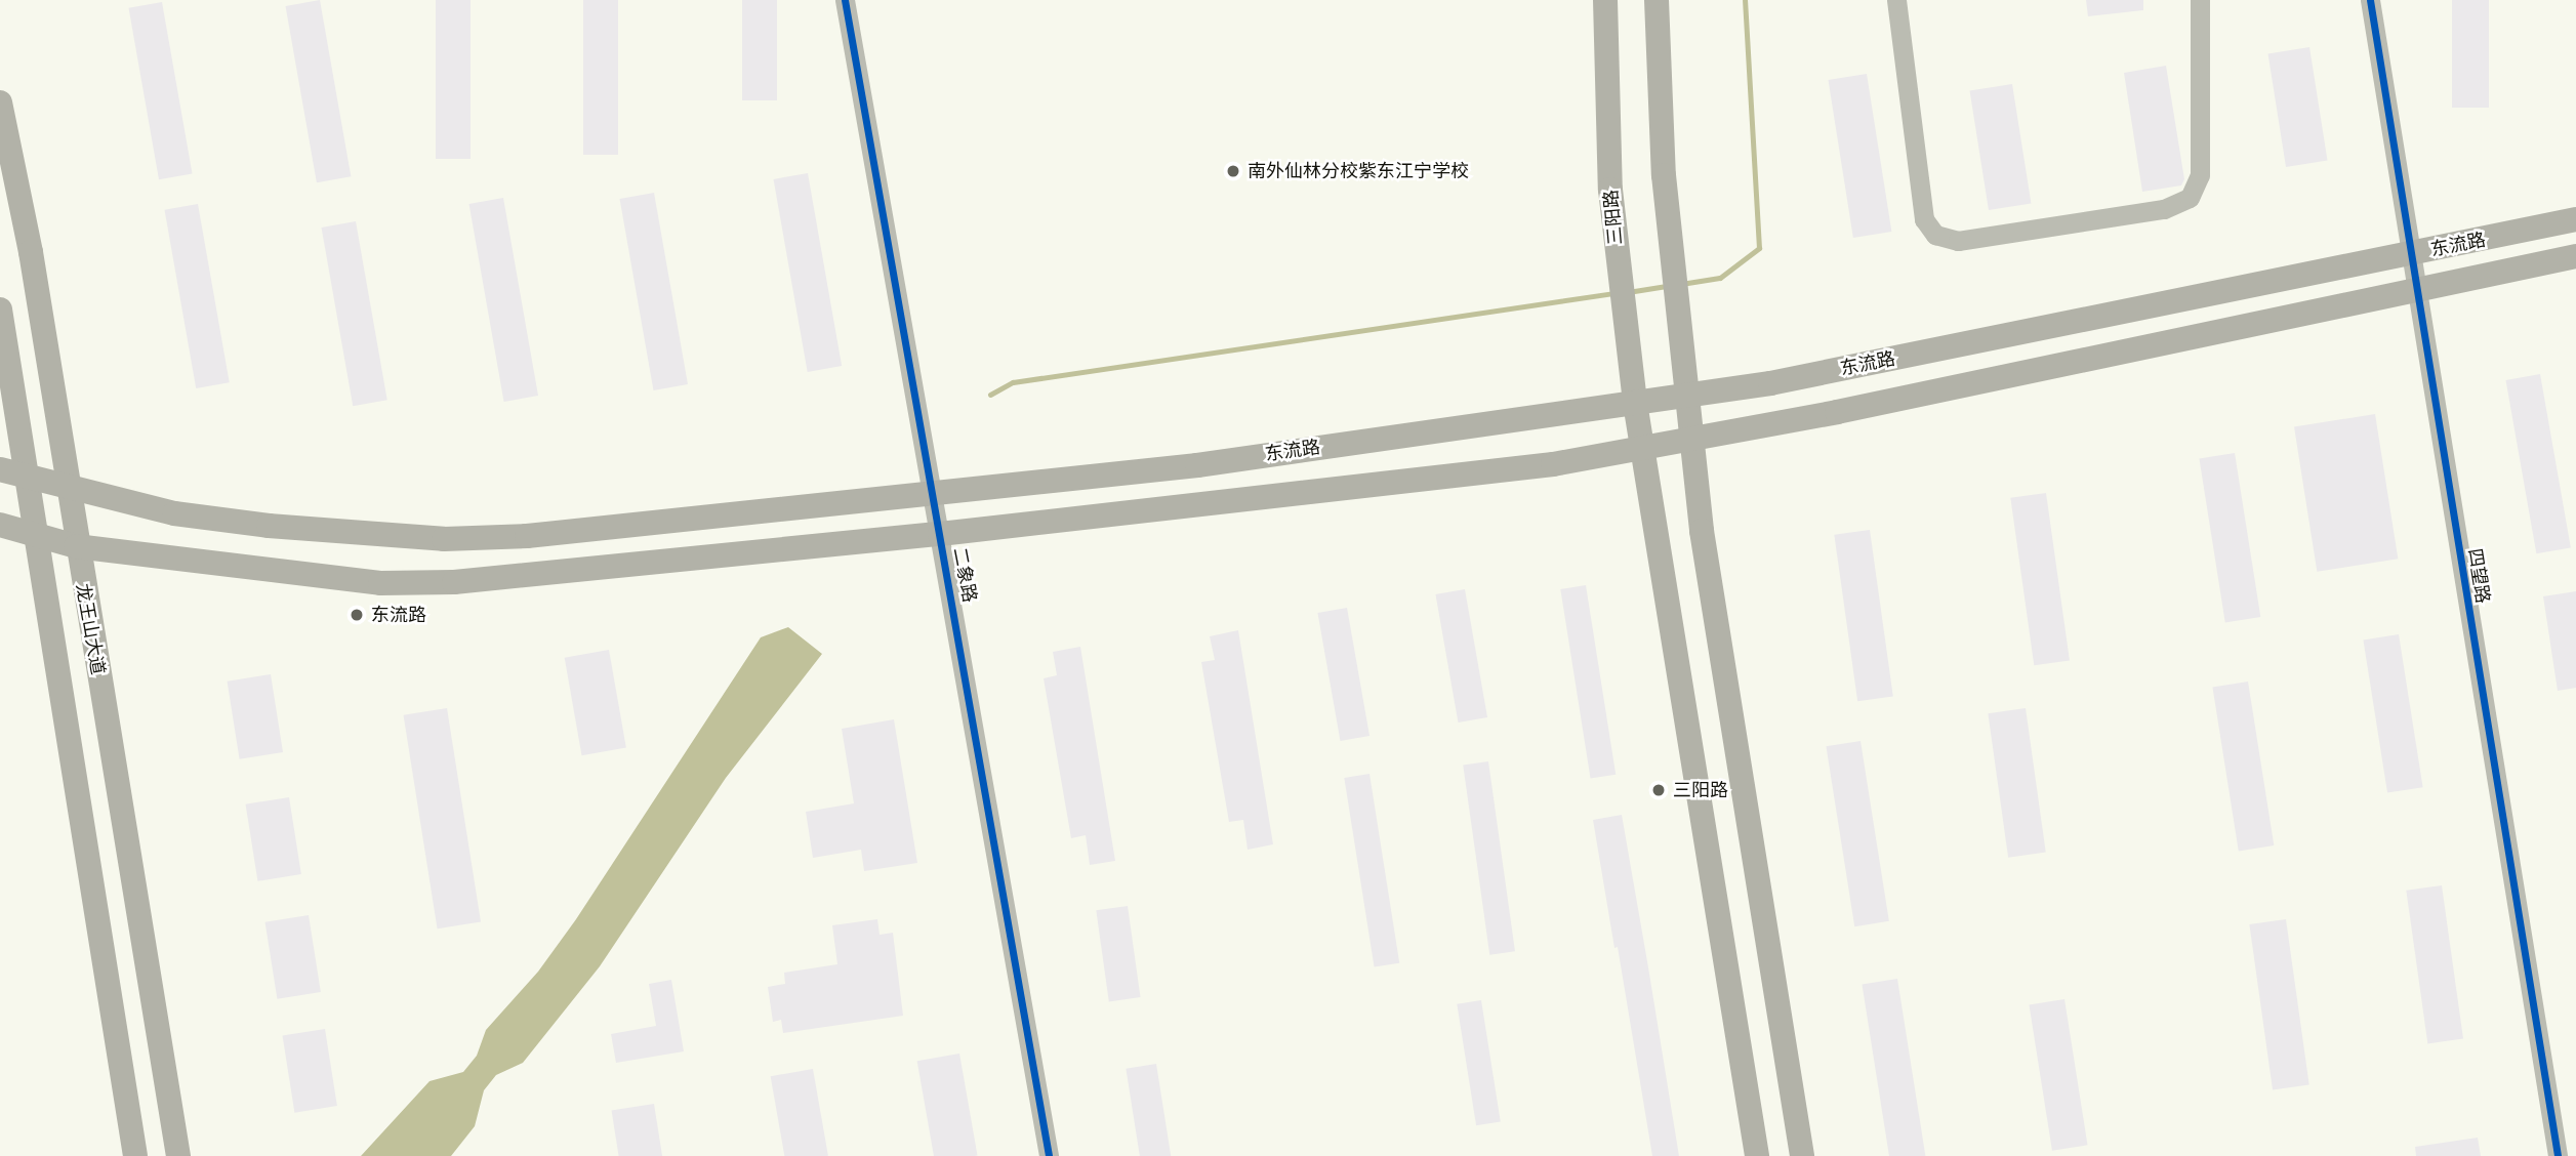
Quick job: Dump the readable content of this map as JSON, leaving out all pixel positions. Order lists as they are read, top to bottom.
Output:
{
  "streets": {
    "main road": ["三阳路", "东流路", "龙王山大道"],
    "street": ["二象路", "四望路"]
  },
  "crossings": [
    ["三阳路", "东流路"],
    ["东流路", "二象路"],
    ["东流路", "四望路"],
    ["东流路", "龙王山大道"]
  ],
  "places": ["南外仙林分校紫东江宁学校", "东流路", "三阳路"]
}
